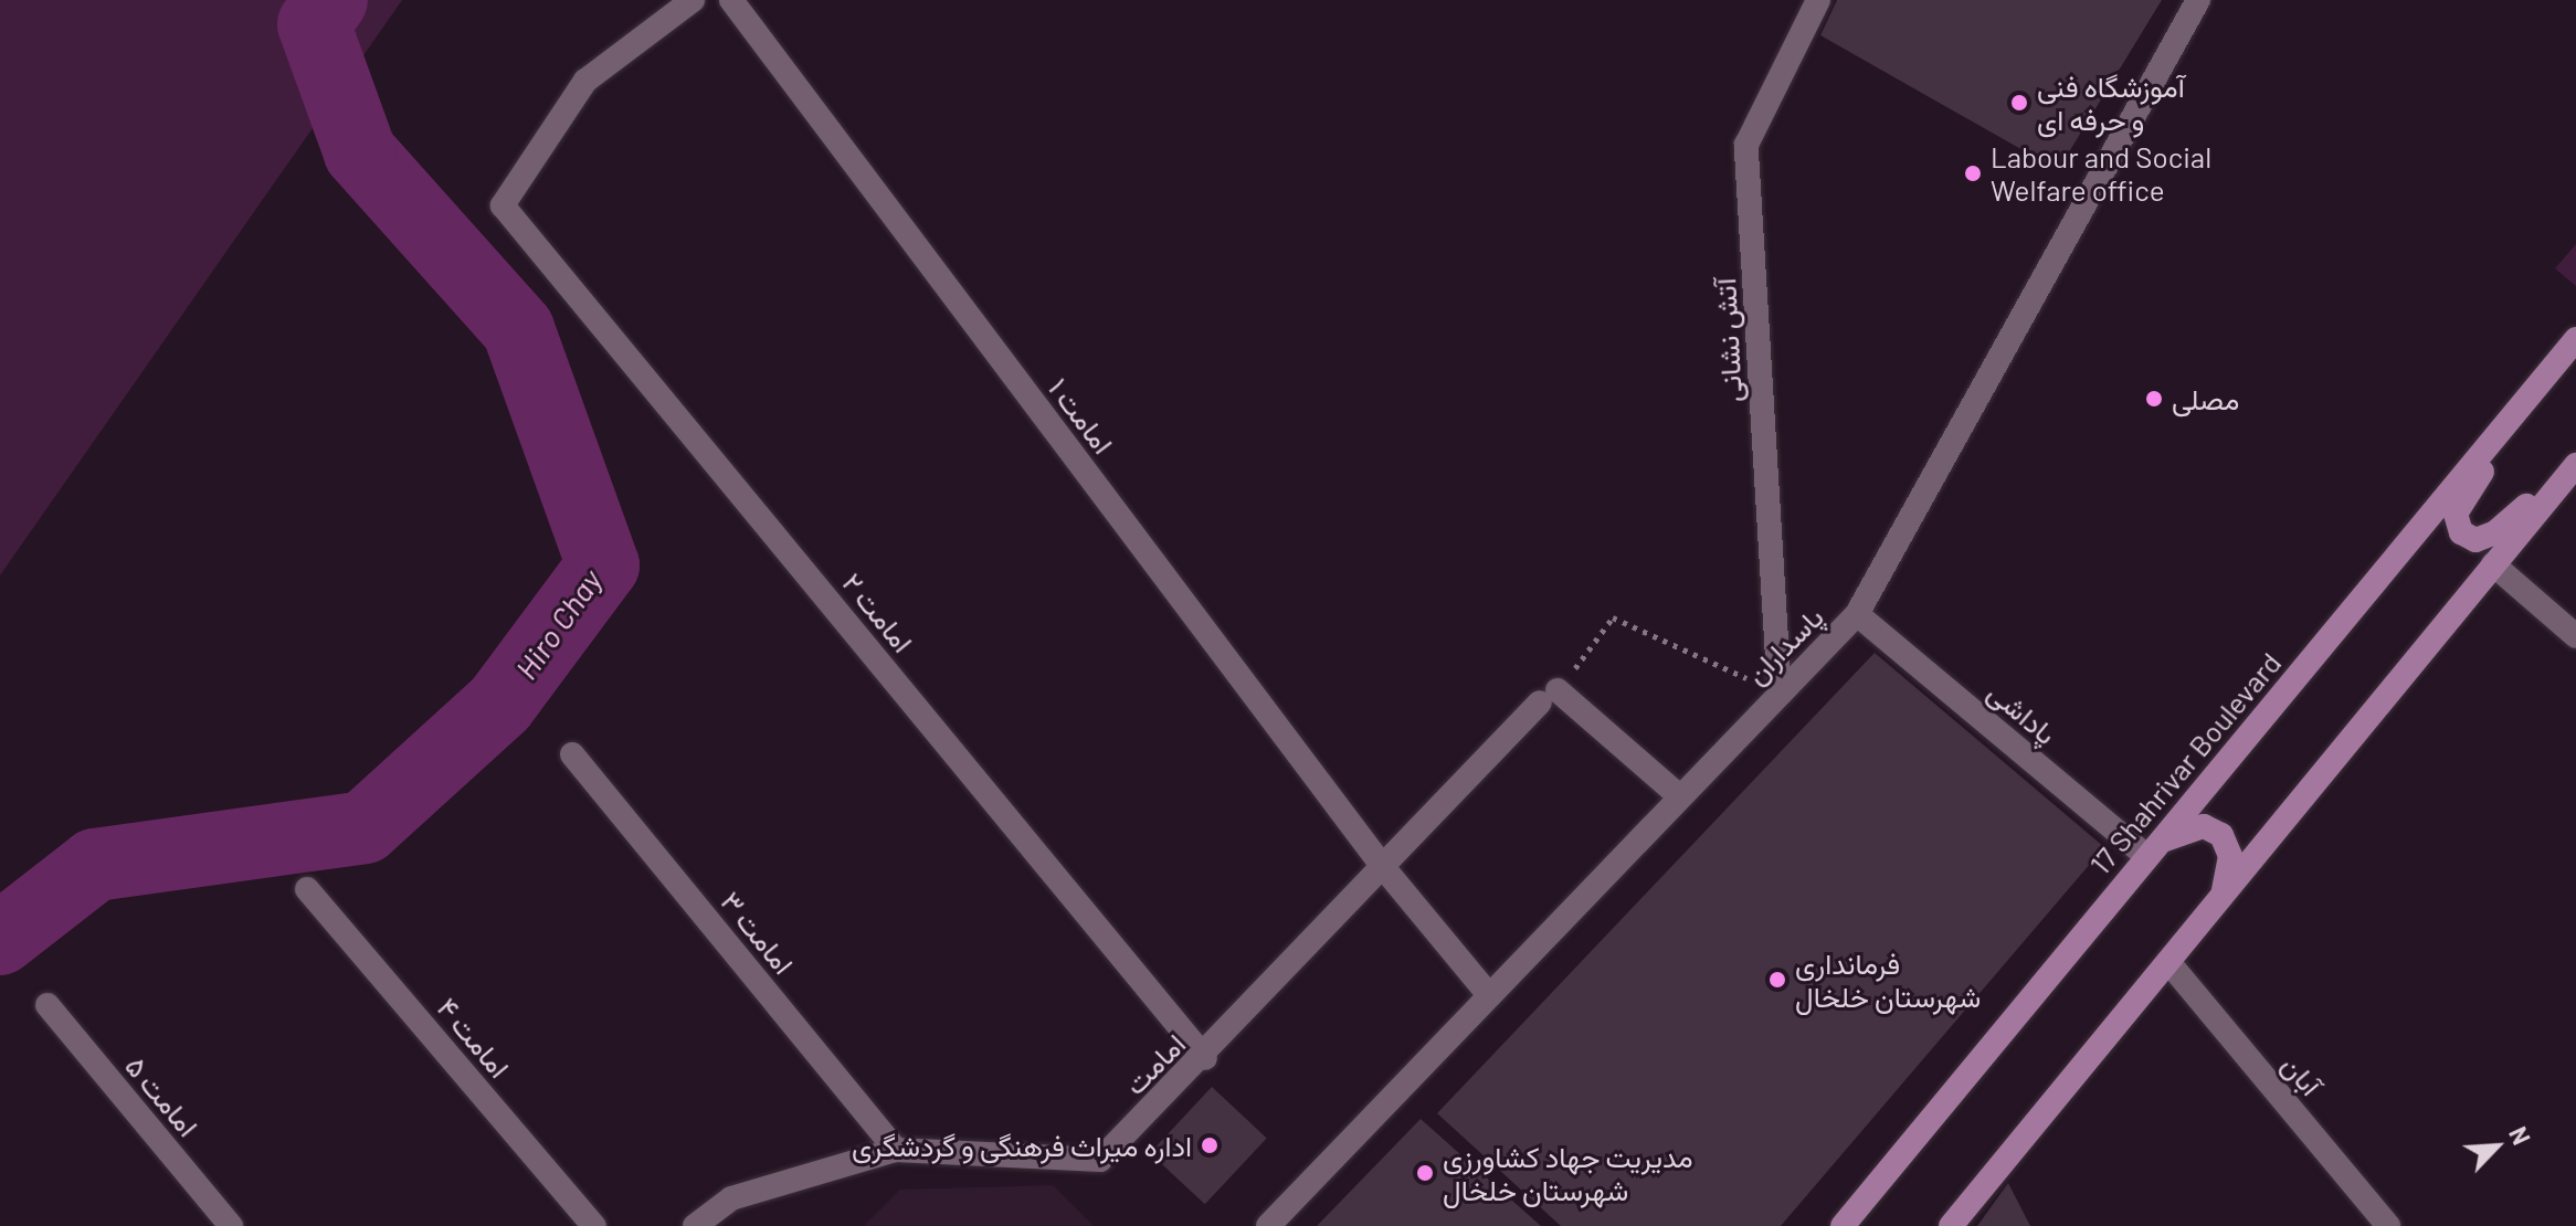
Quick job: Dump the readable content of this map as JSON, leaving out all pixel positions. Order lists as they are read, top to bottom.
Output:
{
  "streets": {
    "main road": ["17 Shahrivar Boulevard"],
    "street": [
      "آتش نشانی",
      "امامت ۱",
      "امامت ۲",
      "پاسداران",
      "پاداشی",
      "امامت ۳",
      "امامت ۴",
      "امامت",
      "آبان",
      "امامت ۵"
    ]
  },
  "crossings": [
    ["آتش نشانی", "پاسداران"],
    ["امامت ۱", "پاسداران"],
    ["امامت ۱", "امامت"],
    ["امامت ۲", "امامت"],
    ["پاسداران", "پاداشی"],
    ["پاداشی", "17 Shahrivar Boulevard"],
    ["امامت ۳", "امامت"]
  ],
  "water": ["Hiro Chay"],
  "places": [
    "آموزشگاه فنی و حرفه ای",
    "Labour and Social Welfare office",
    "مصلی",
    "فرمانداری شهرستان خلخال",
    "اداره میراث فرهنگی و گردشگری",
    "مدیریت جهاد کشاورزی شهرستان خلخال"
  ],
  "north": "top right"
}
